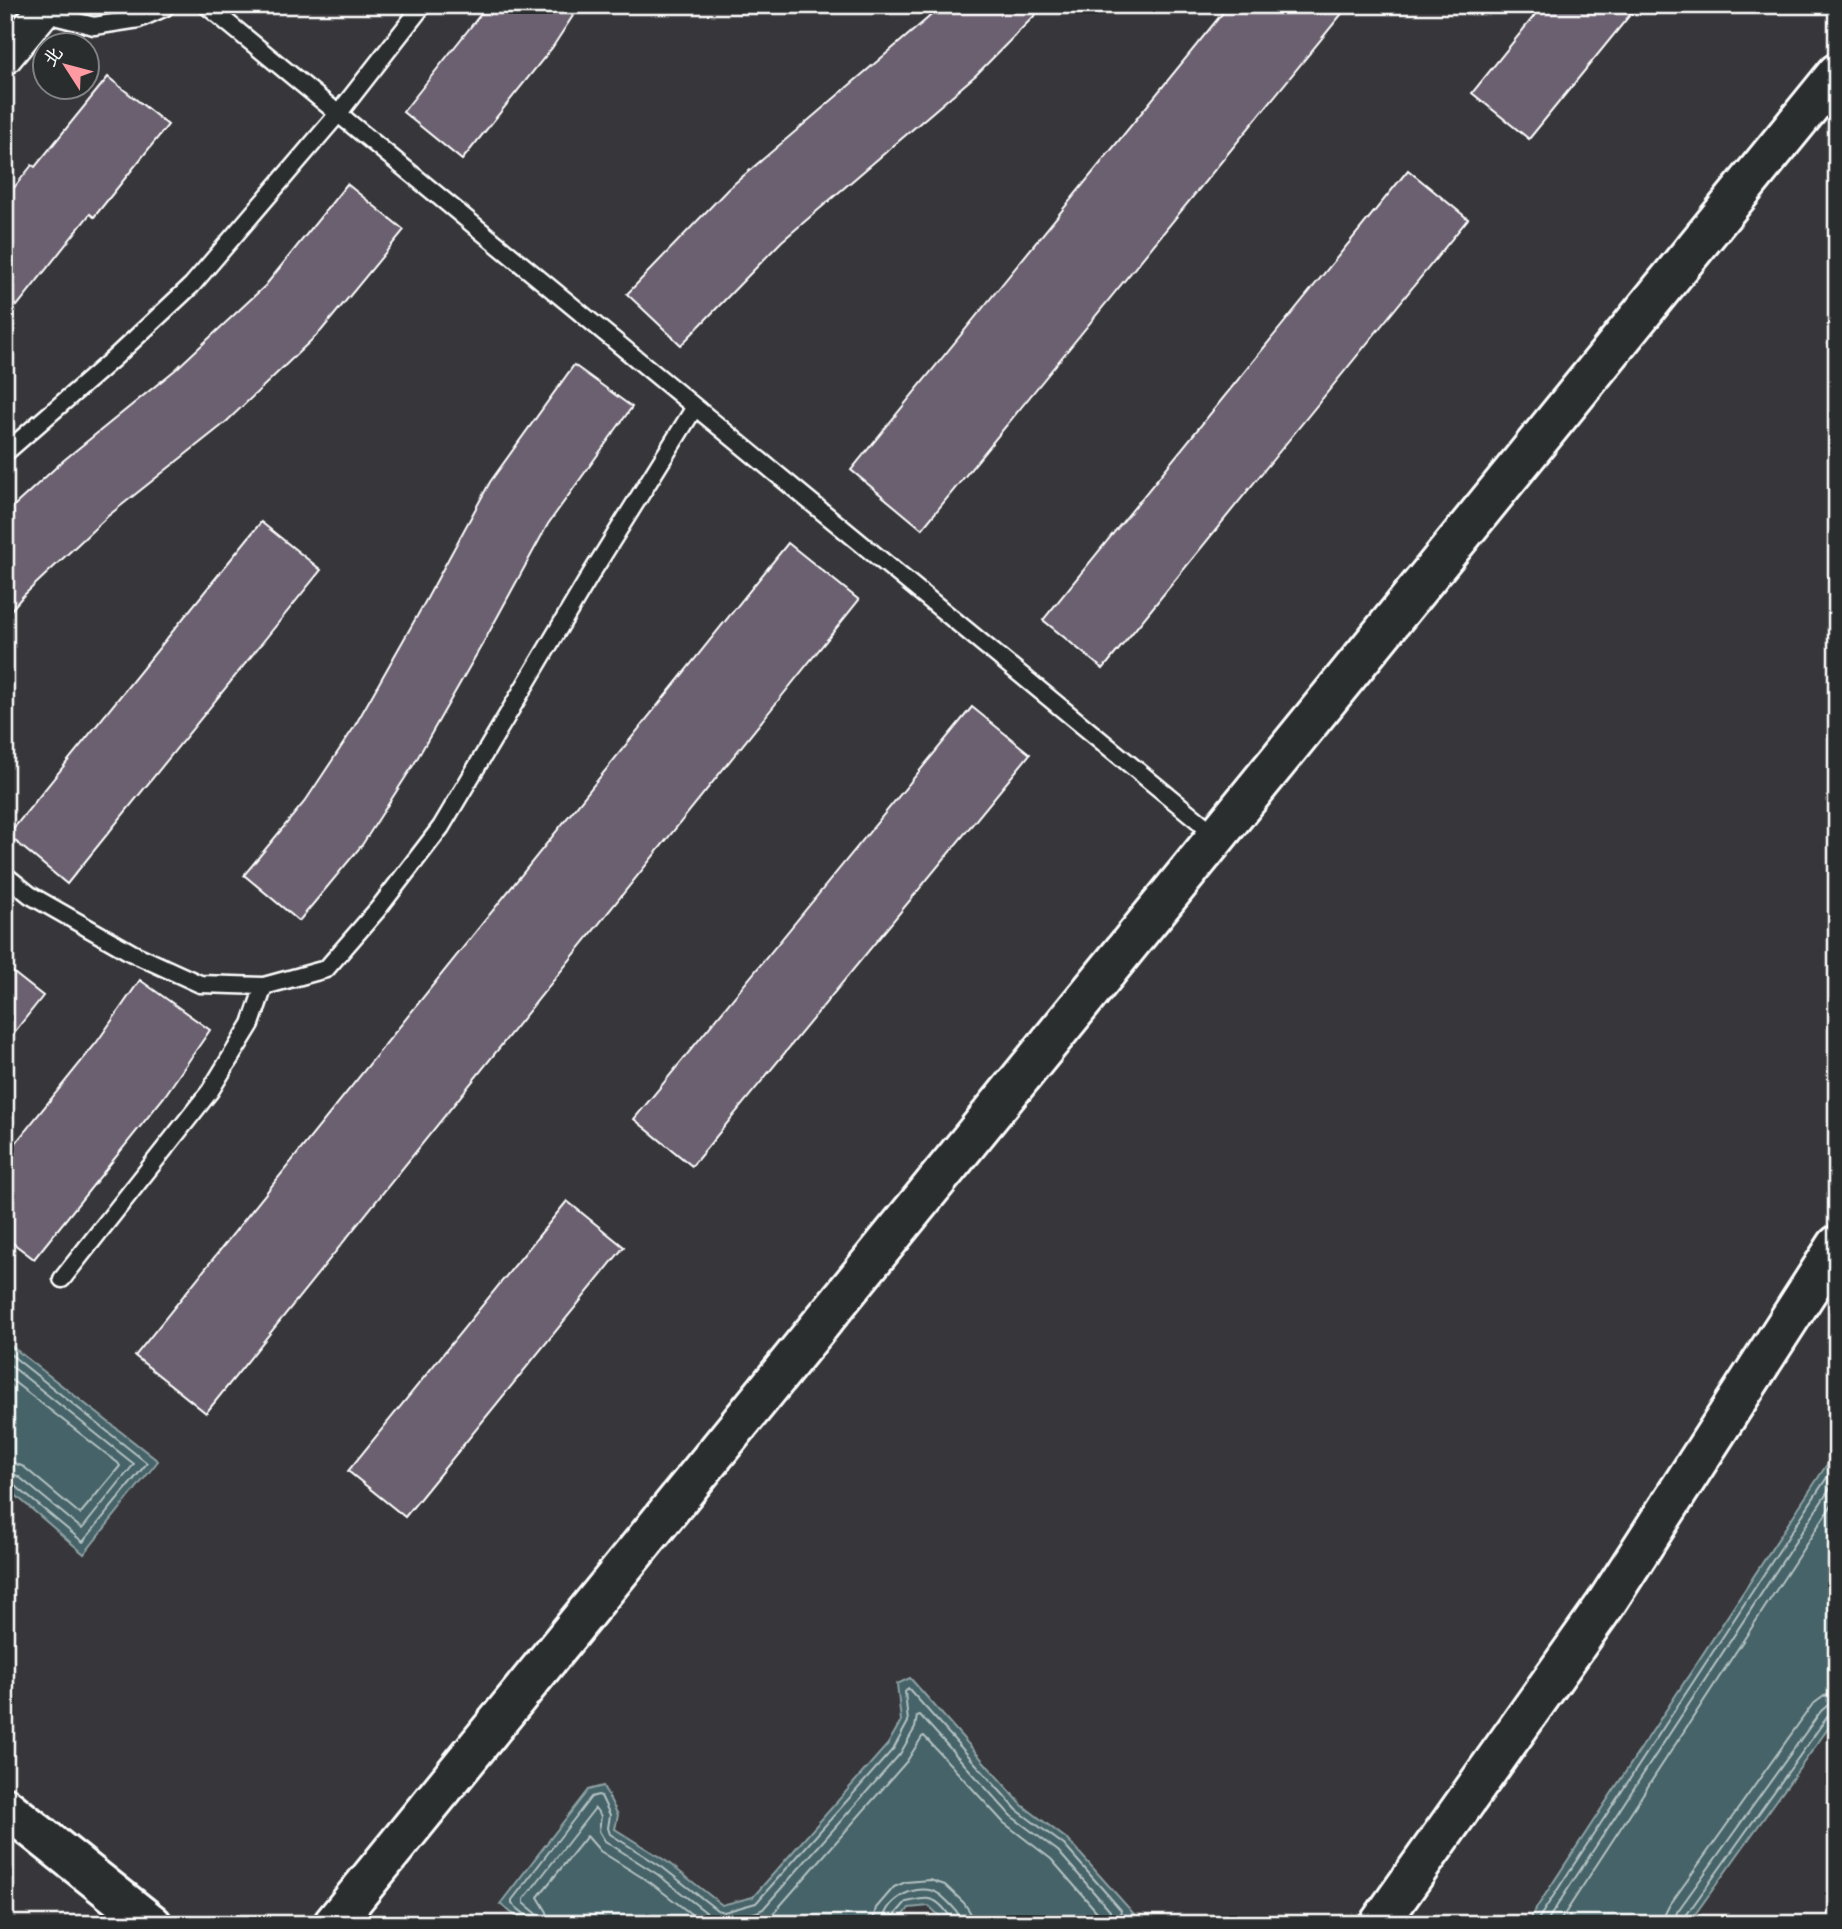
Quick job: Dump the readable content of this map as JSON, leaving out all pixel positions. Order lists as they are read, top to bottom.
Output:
{
  "north": "top left"
}
